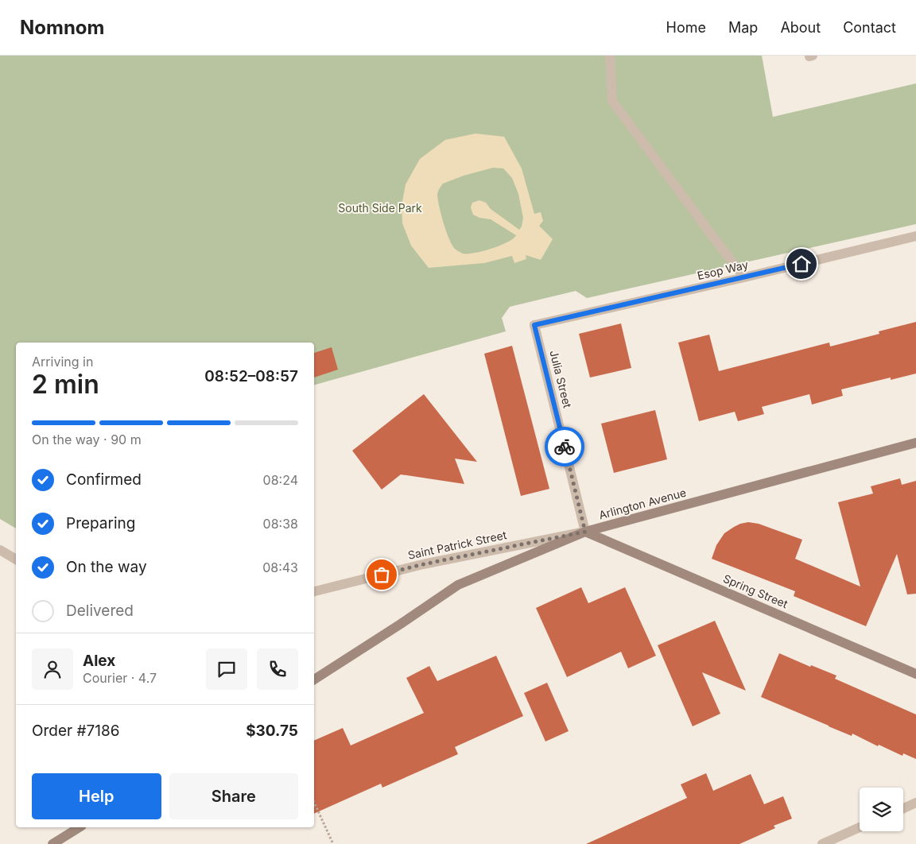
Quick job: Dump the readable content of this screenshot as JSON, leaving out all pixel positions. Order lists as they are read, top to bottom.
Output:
{
  "streets": {
    "street": [
      "Esop Way",
      "Julia Street",
      "Arlington Avenue",
      "Saint Patrick Street",
      "Spring Street"
    ]
  },
  "crossings": [
    ["Esop Way", "Julia Street"],
    ["Julia Street", "Arlington Avenue"],
    ["Julia Street", "Saint Patrick Street"],
    ["Julia Street", "Spring Street"],
    ["Arlington Avenue", "Saint Patrick Street"],
    ["Arlington Avenue", "Spring Street"],
    ["Saint Patrick Street", "Spring Street"]
  ],
  "parks": ["South Side Park"],
  "page": {
    "header": "Nomnom",
    "nav": [
      "Home",
      "Map",
      "About",
      "Contact"
    ],
    "heading": ["2 min", "Arriving in", "08:52–08:57"],
    "panel": [
      "Alex",
      "Courier · 4.7",
      "Order #7186",
      "$30.75"
    ],
    "bar": "On the way · 90 m",
    "list": [
      ["Confirmed", "08:24"],
      ["Preparing", "08:38"],
      ["On the way", "08:43"],
      "Delivered"
    ],
    "buttons": ["Help", "Share"]
  }
}
